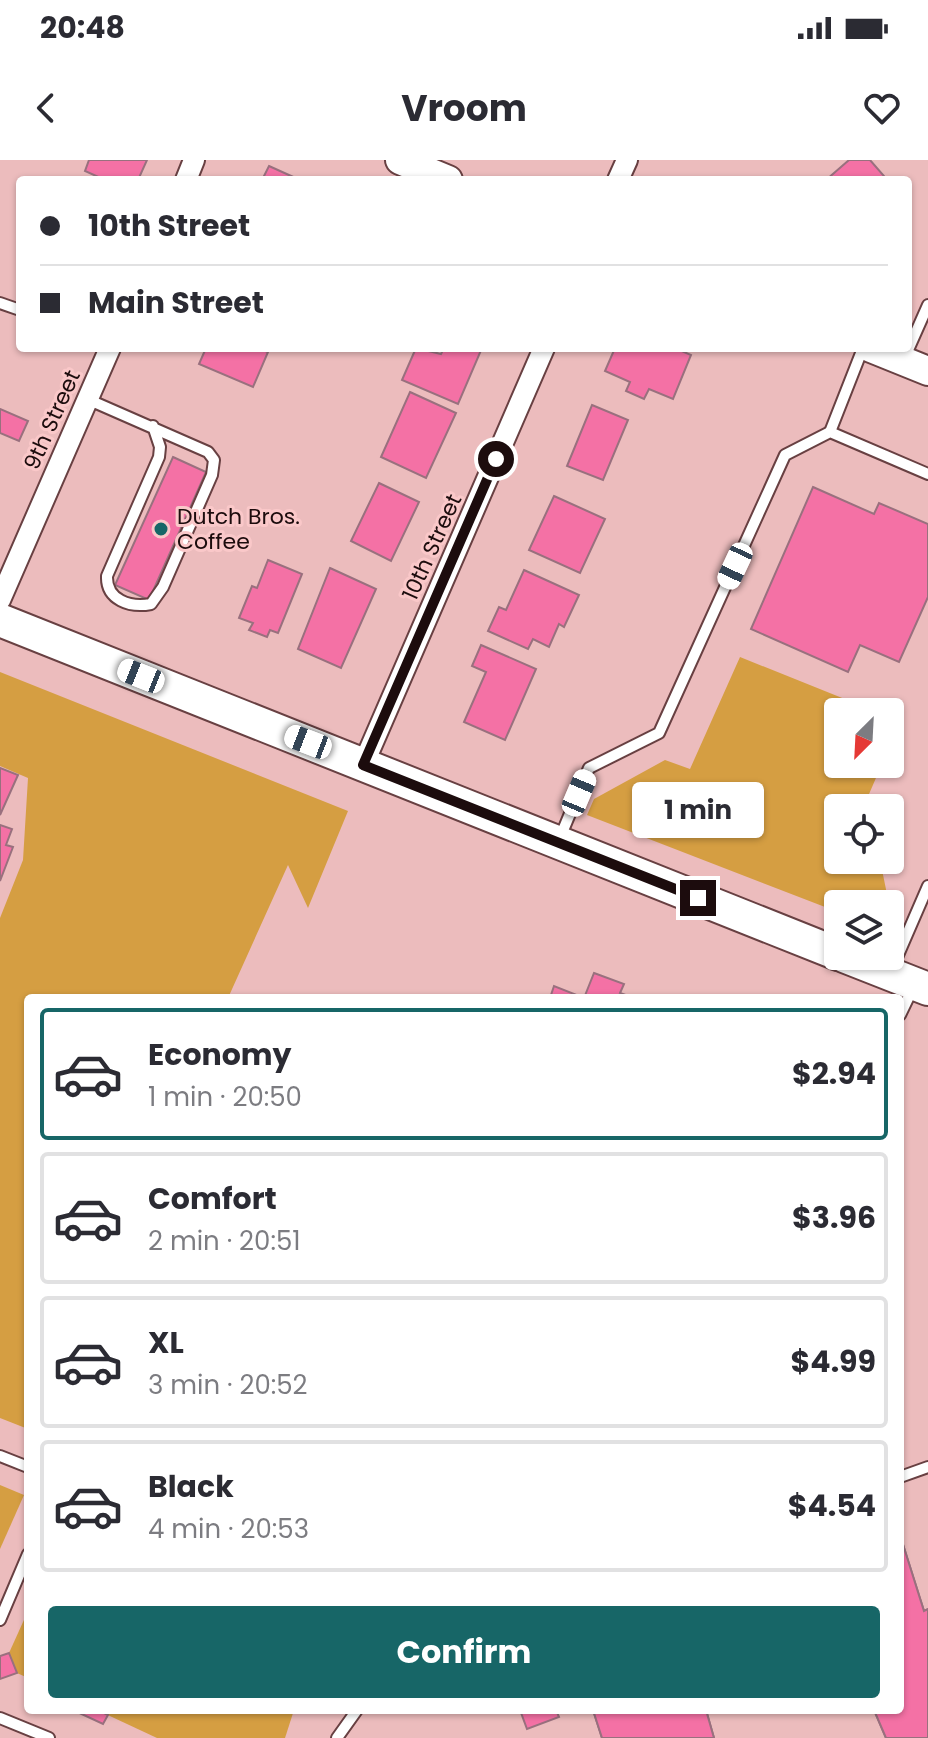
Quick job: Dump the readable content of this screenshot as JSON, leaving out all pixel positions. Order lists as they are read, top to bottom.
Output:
{
  "streets": {
    "street": ["9th Street", "10th Street"]
  },
  "places": ["Dutch Bros. Coffee"],
  "north": "bottom left",
  "page": {
    "status": "20:48",
    "header": "Vroom",
    "banner": ["10th Street", "Main Street"],
    "bubble": "1 min",
    "list": [
      {
        "name": "Economy",
        "note": "1 min · 20:50",
        "value": "$2.94"
      },
      {
        "name": "Comfort",
        "note": "2 min · 20:51",
        "value": "$3.96"
      },
      {
        "name": "XL",
        "note": "3 min · 20:52",
        "value": "$4.99"
      },
      {
        "name": "Black",
        "note": "4 min · 20:53",
        "value": "$4.54"
      }
    ],
    "buttons": "Confirm"
  }
}
